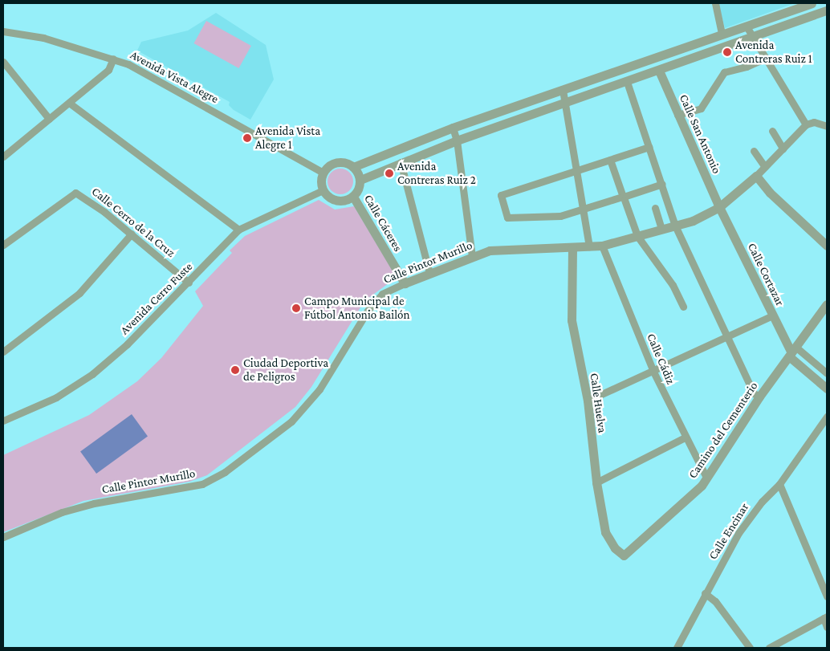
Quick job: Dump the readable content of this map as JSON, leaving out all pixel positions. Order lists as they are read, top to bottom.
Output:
{
  "streets": {
    "street": [
      "Avenida Vista Alegre",
      "Calle San Antonio",
      "Calle Cerro de la Cruz",
      "Calle Cáceres",
      "Calle Pintor Murillo",
      "Calle Cortazar",
      "Avenida Cerro Fuste",
      "Calle Cádiz",
      "Calle Huelva",
      "Camino del Cementerio",
      "Calle Encinar"
    ]
  },
  "crossings": [
    ["Avenida Vista Alegre", "Calle Cáceres"],
    ["Avenida Vista Alegre", "Avenida Cerro Fuste"],
    ["Calle San Antonio", "Calle Pintor Murillo"],
    ["Calle San Antonio", "Calle Cortazar"],
    ["Calle Cerro de la Cruz", "Avenida Cerro Fuste"],
    ["Calle Cáceres", "Calle Pintor Murillo"],
    ["Calle Cáceres", "Avenida Cerro Fuste"],
    ["Calle Pintor Murillo", "Calle Cortazar"],
    ["Calle Pintor Murillo", "Calle Cádiz"],
    ["Calle Pintor Murillo", "Calle Huelva"],
    ["Calle Cortazar", "Camino del Cementerio"],
    ["Calle Cádiz", "Camino del Cementerio"],
    ["Calle Huelva", "Camino del Cementerio"]
  ],
  "places": [
    "Avenida Contreras Ruiz 1",
    "Avenida Vista Alegre 1",
    "Avenida Contreras Ruiz 2",
    "Campo Municipal de Fútbol Antonio Bailón",
    "Ciudad Deportiva de Peligros"
  ]
}
